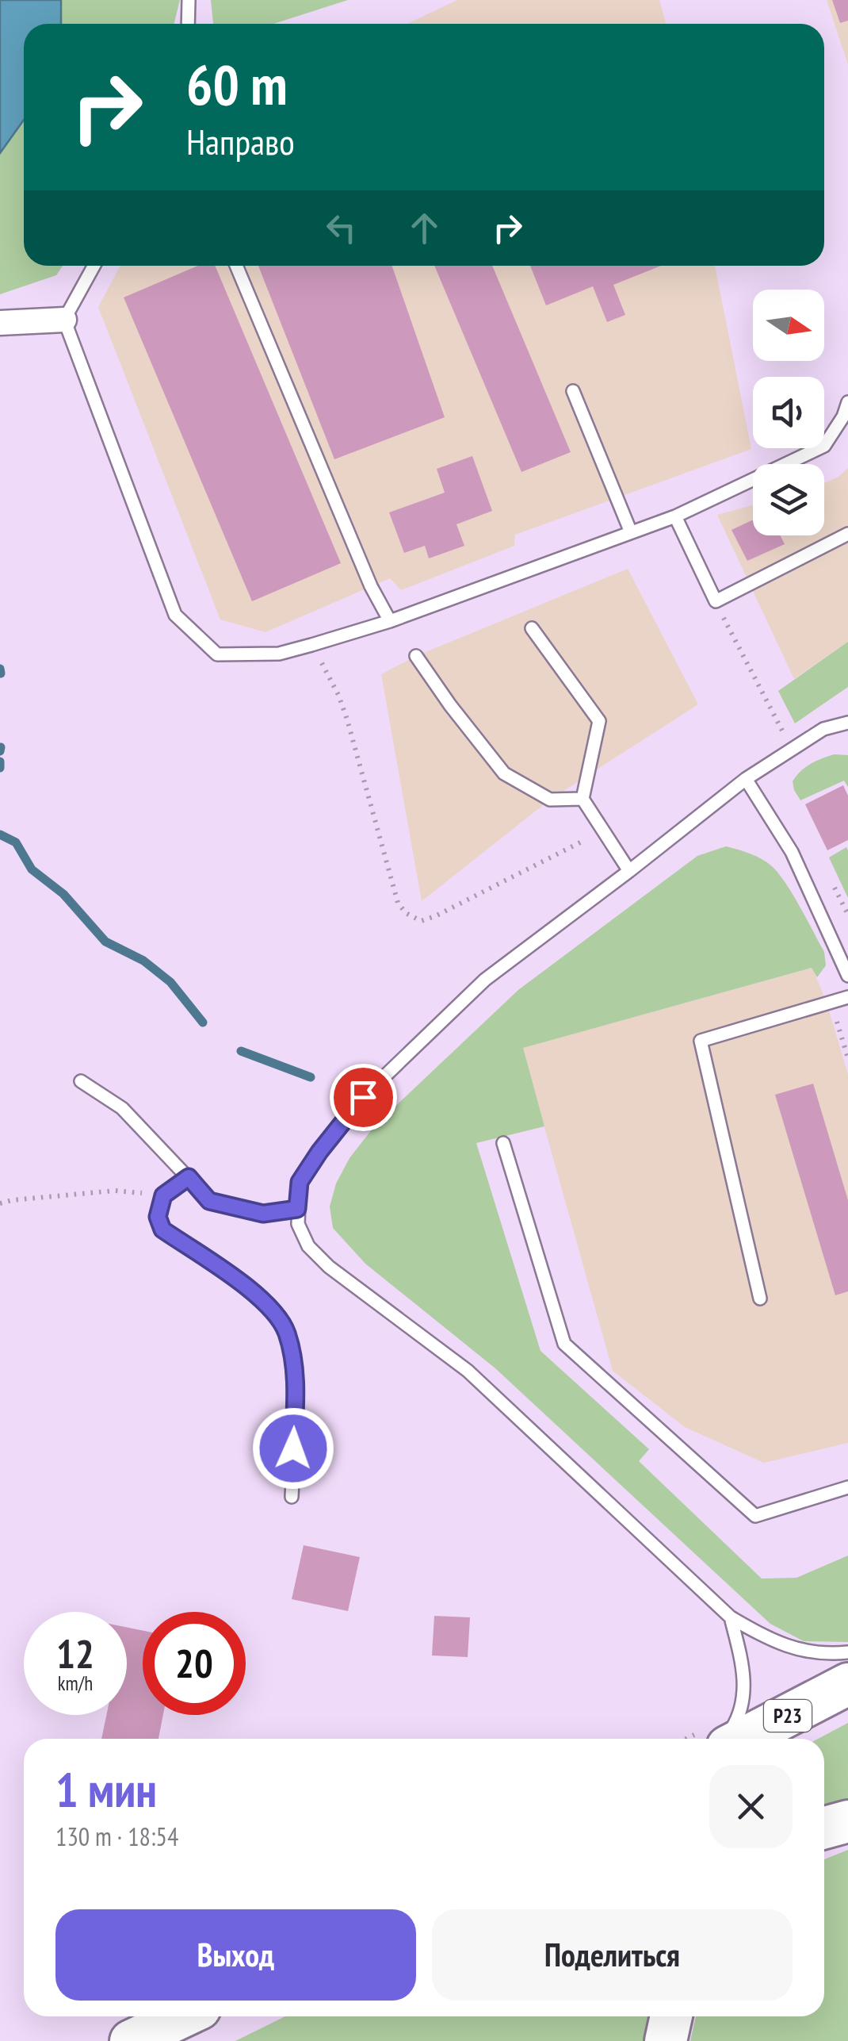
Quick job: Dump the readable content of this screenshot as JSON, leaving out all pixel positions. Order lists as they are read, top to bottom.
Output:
{
  "streets": {
    "highway": ["Р23"]
  },
  "north": "right",
  "page": {
    "turn": ["60 m", "Направо"],
    "speed": "12 km/h",
    "limit": "20",
    "heading": ["1 мин", "130 m · 18:54"],
    "buttons": ["Выход", "Поделиться"]
  }
}
